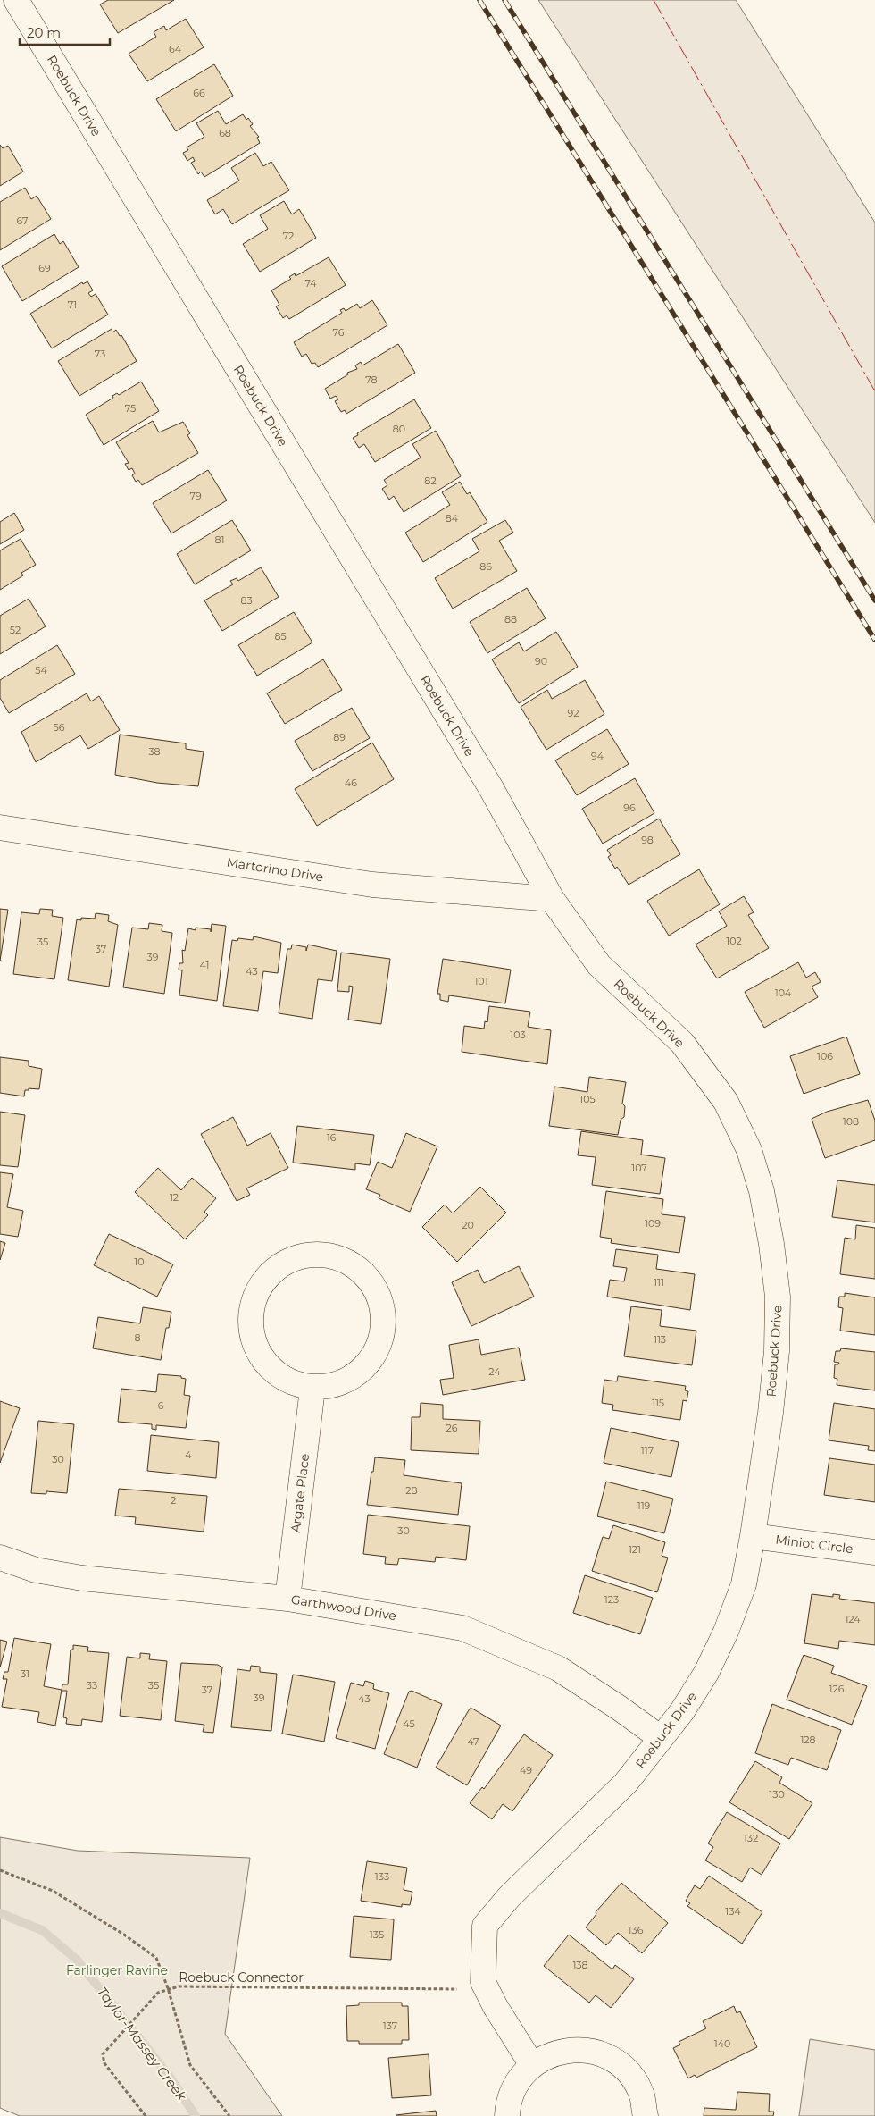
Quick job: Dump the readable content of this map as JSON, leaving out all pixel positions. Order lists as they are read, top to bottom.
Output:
{
  "streets": {
    "street": [
      "Roebuck Drive",
      "Martorino Drive",
      "Argate Place",
      "Miniot Circle",
      "Garthwood Drive"
    ],
    "path": ["Roebuck Connector"]
  },
  "crossings": [
    ["Roebuck Drive", "Martorino Drive"],
    ["Roebuck Drive", "Miniot Circle"],
    ["Roebuck Drive", "Garthwood Drive"],
    ["Roebuck Drive", "Roebuck Connector"],
    ["Argate Place", "Garthwood Drive"]
  ],
  "water": ["Taylor-Massey Creek"],
  "parks": ["Farlinger Ravine"],
  "house_numbers": [
    "64",
    "66",
    "68",
    "67",
    "72",
    "69",
    "74",
    "71",
    "76",
    "73",
    "78",
    "75",
    "80",
    "82",
    "79",
    "84",
    "81",
    "86",
    "83",
    "88",
    "52",
    "85",
    "90",
    "54",
    "92",
    "56",
    "89",
    "38",
    "94",
    "46",
    "96",
    "98",
    "102",
    "35",
    "37",
    "39",
    "41",
    "43",
    "101",
    "104",
    "103",
    "106",
    "105",
    "108",
    "16",
    "107",
    "12",
    "109",
    "20",
    "10",
    "111",
    "8",
    "113",
    "24",
    "115",
    "6",
    "26",
    "117",
    "4",
    "30",
    "28",
    "2",
    "119",
    "30",
    "121",
    "123",
    "124",
    "31",
    "33",
    "35",
    "126",
    "37",
    "39",
    "43",
    "45",
    "128",
    "47",
    "49",
    "130",
    "132",
    "133",
    "134",
    "136",
    "135",
    "138",
    "137",
    "140"
  ],
  "scale_bar": "20 m"
}
